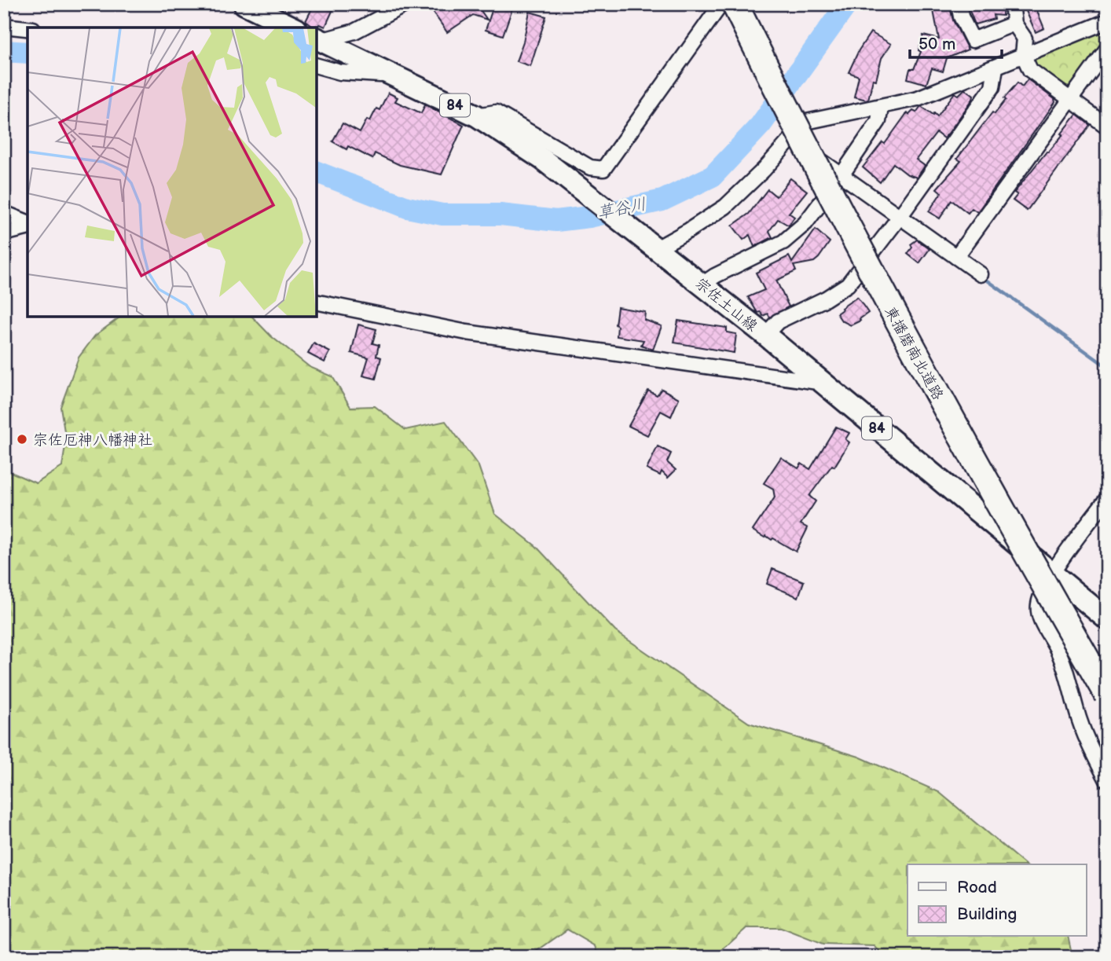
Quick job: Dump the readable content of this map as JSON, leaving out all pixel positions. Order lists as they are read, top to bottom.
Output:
{
  "streets": {
    "highway": ["東播磨南北道路"],
    "main road": ["84", "宗佐土山線"]
  },
  "water": ["草谷川"],
  "places": ["宗佐厄神八幡神社"],
  "legend": ["Road", "Building"],
  "scale_bar": "50 m"
}
